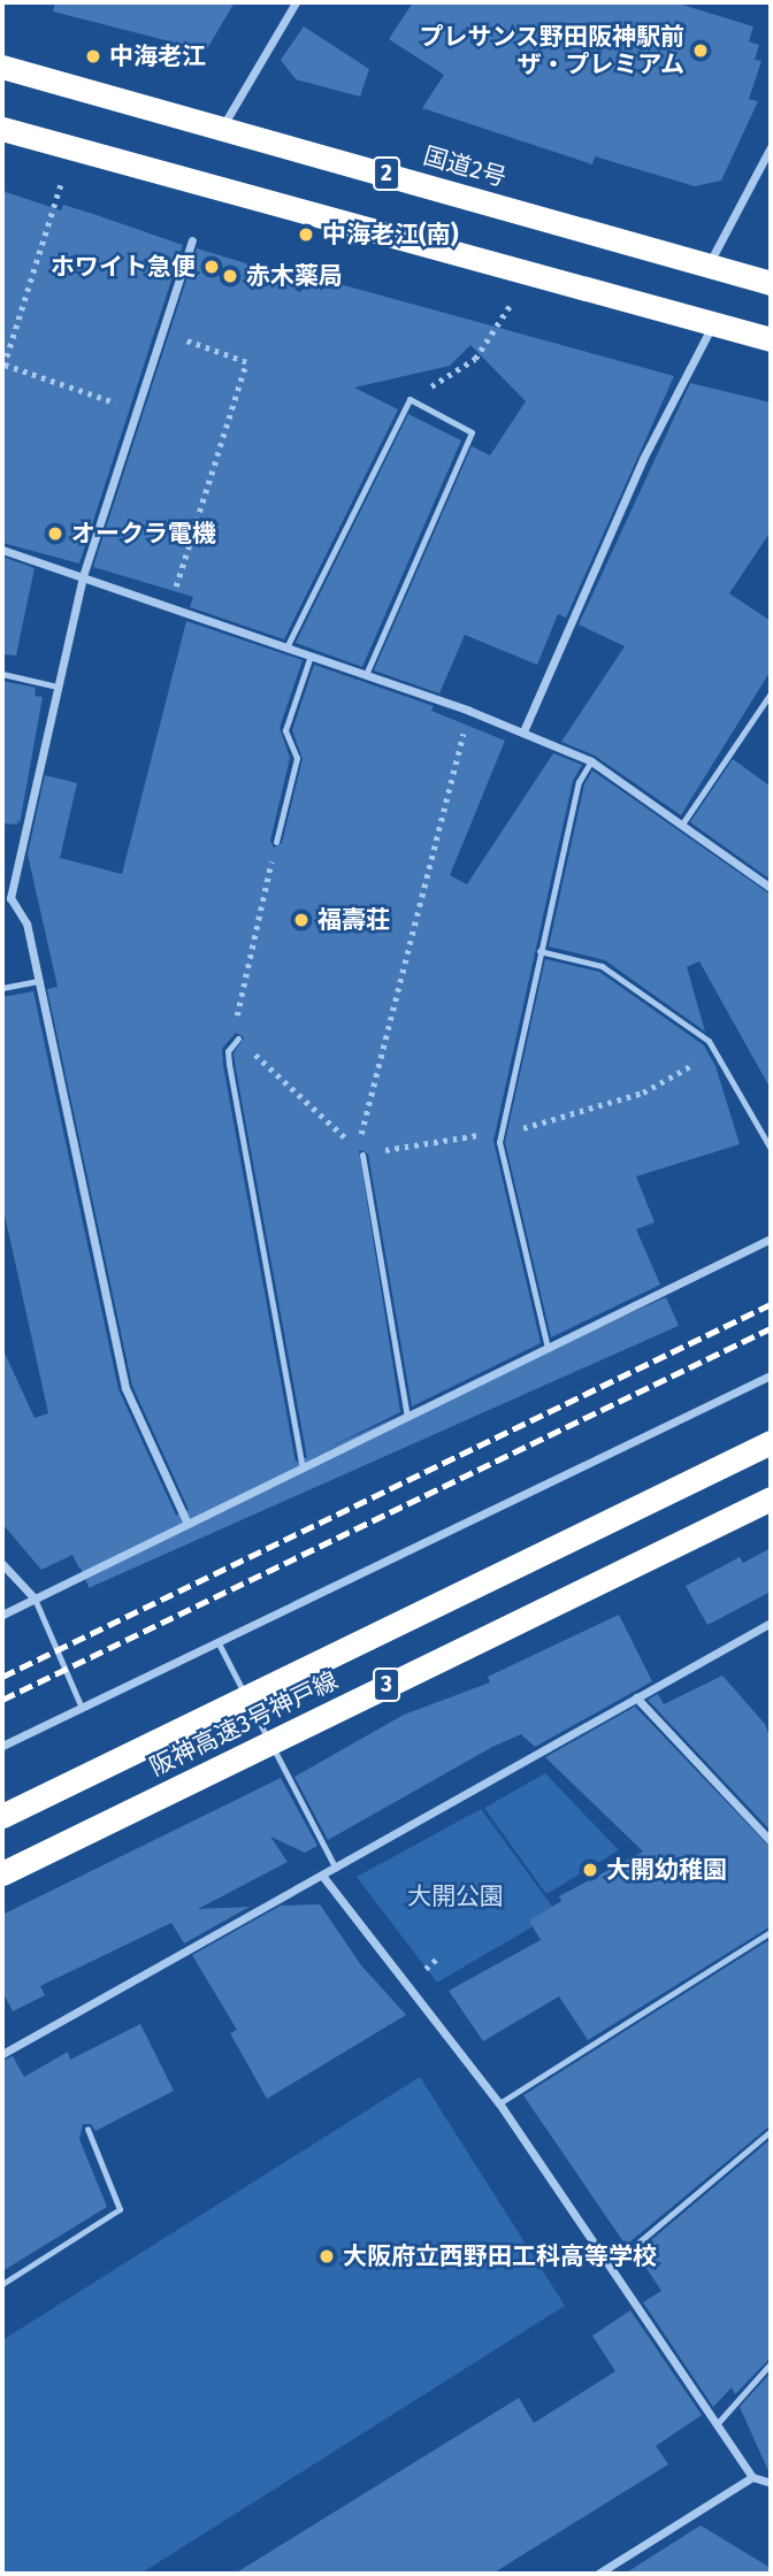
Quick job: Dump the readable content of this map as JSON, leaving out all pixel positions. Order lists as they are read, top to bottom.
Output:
{
  "streets": {
    "highway": [
      "国道2号",
      "2",
      "3",
      "阪神高速3号神戸線"
    ]
  },
  "parks": ["大開公園"],
  "places": [
    "プレサンス野田阪神駅前 ザ・プレミアム",
    "中海老江",
    "中海老江(南)",
    "ホワイト急便",
    "赤木薬局",
    "オークラ電機",
    "福壽荘",
    "大開幼稚園",
    "大阪府立西野田工科高等学校"
  ]
}
